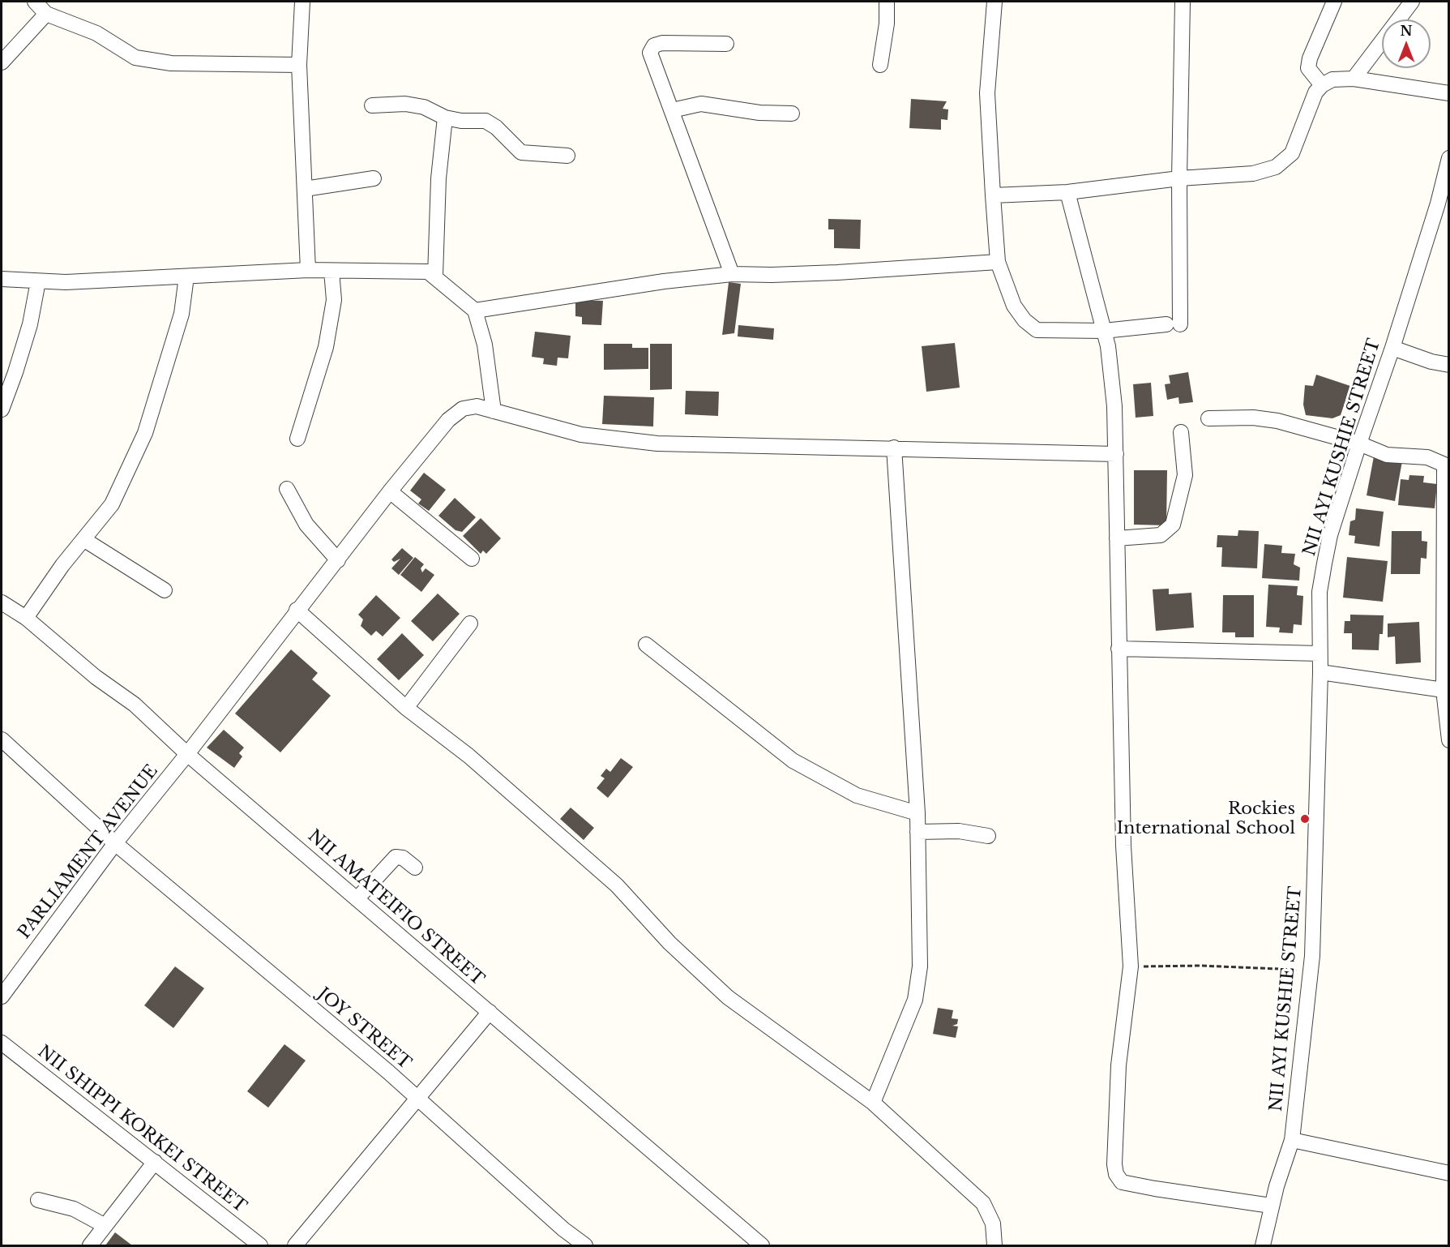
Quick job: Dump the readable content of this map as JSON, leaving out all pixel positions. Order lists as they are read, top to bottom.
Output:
{
  "streets": {
    "street": [
      "NII AYI KUSHIE STREET",
      "PARLIAMENT AVENUE",
      "NII AMATEIFIO STREET",
      "JOY STREET",
      "NII SHIPPI KORKEI STREET"
    ]
  },
  "crossings": [
    ["PARLIAMENT AVENUE", "NII AMATEIFIO STREET"],
    ["PARLIAMENT AVENUE", "JOY STREET"]
  ],
  "places": ["Rockies International School"],
  "north": "top"
}
